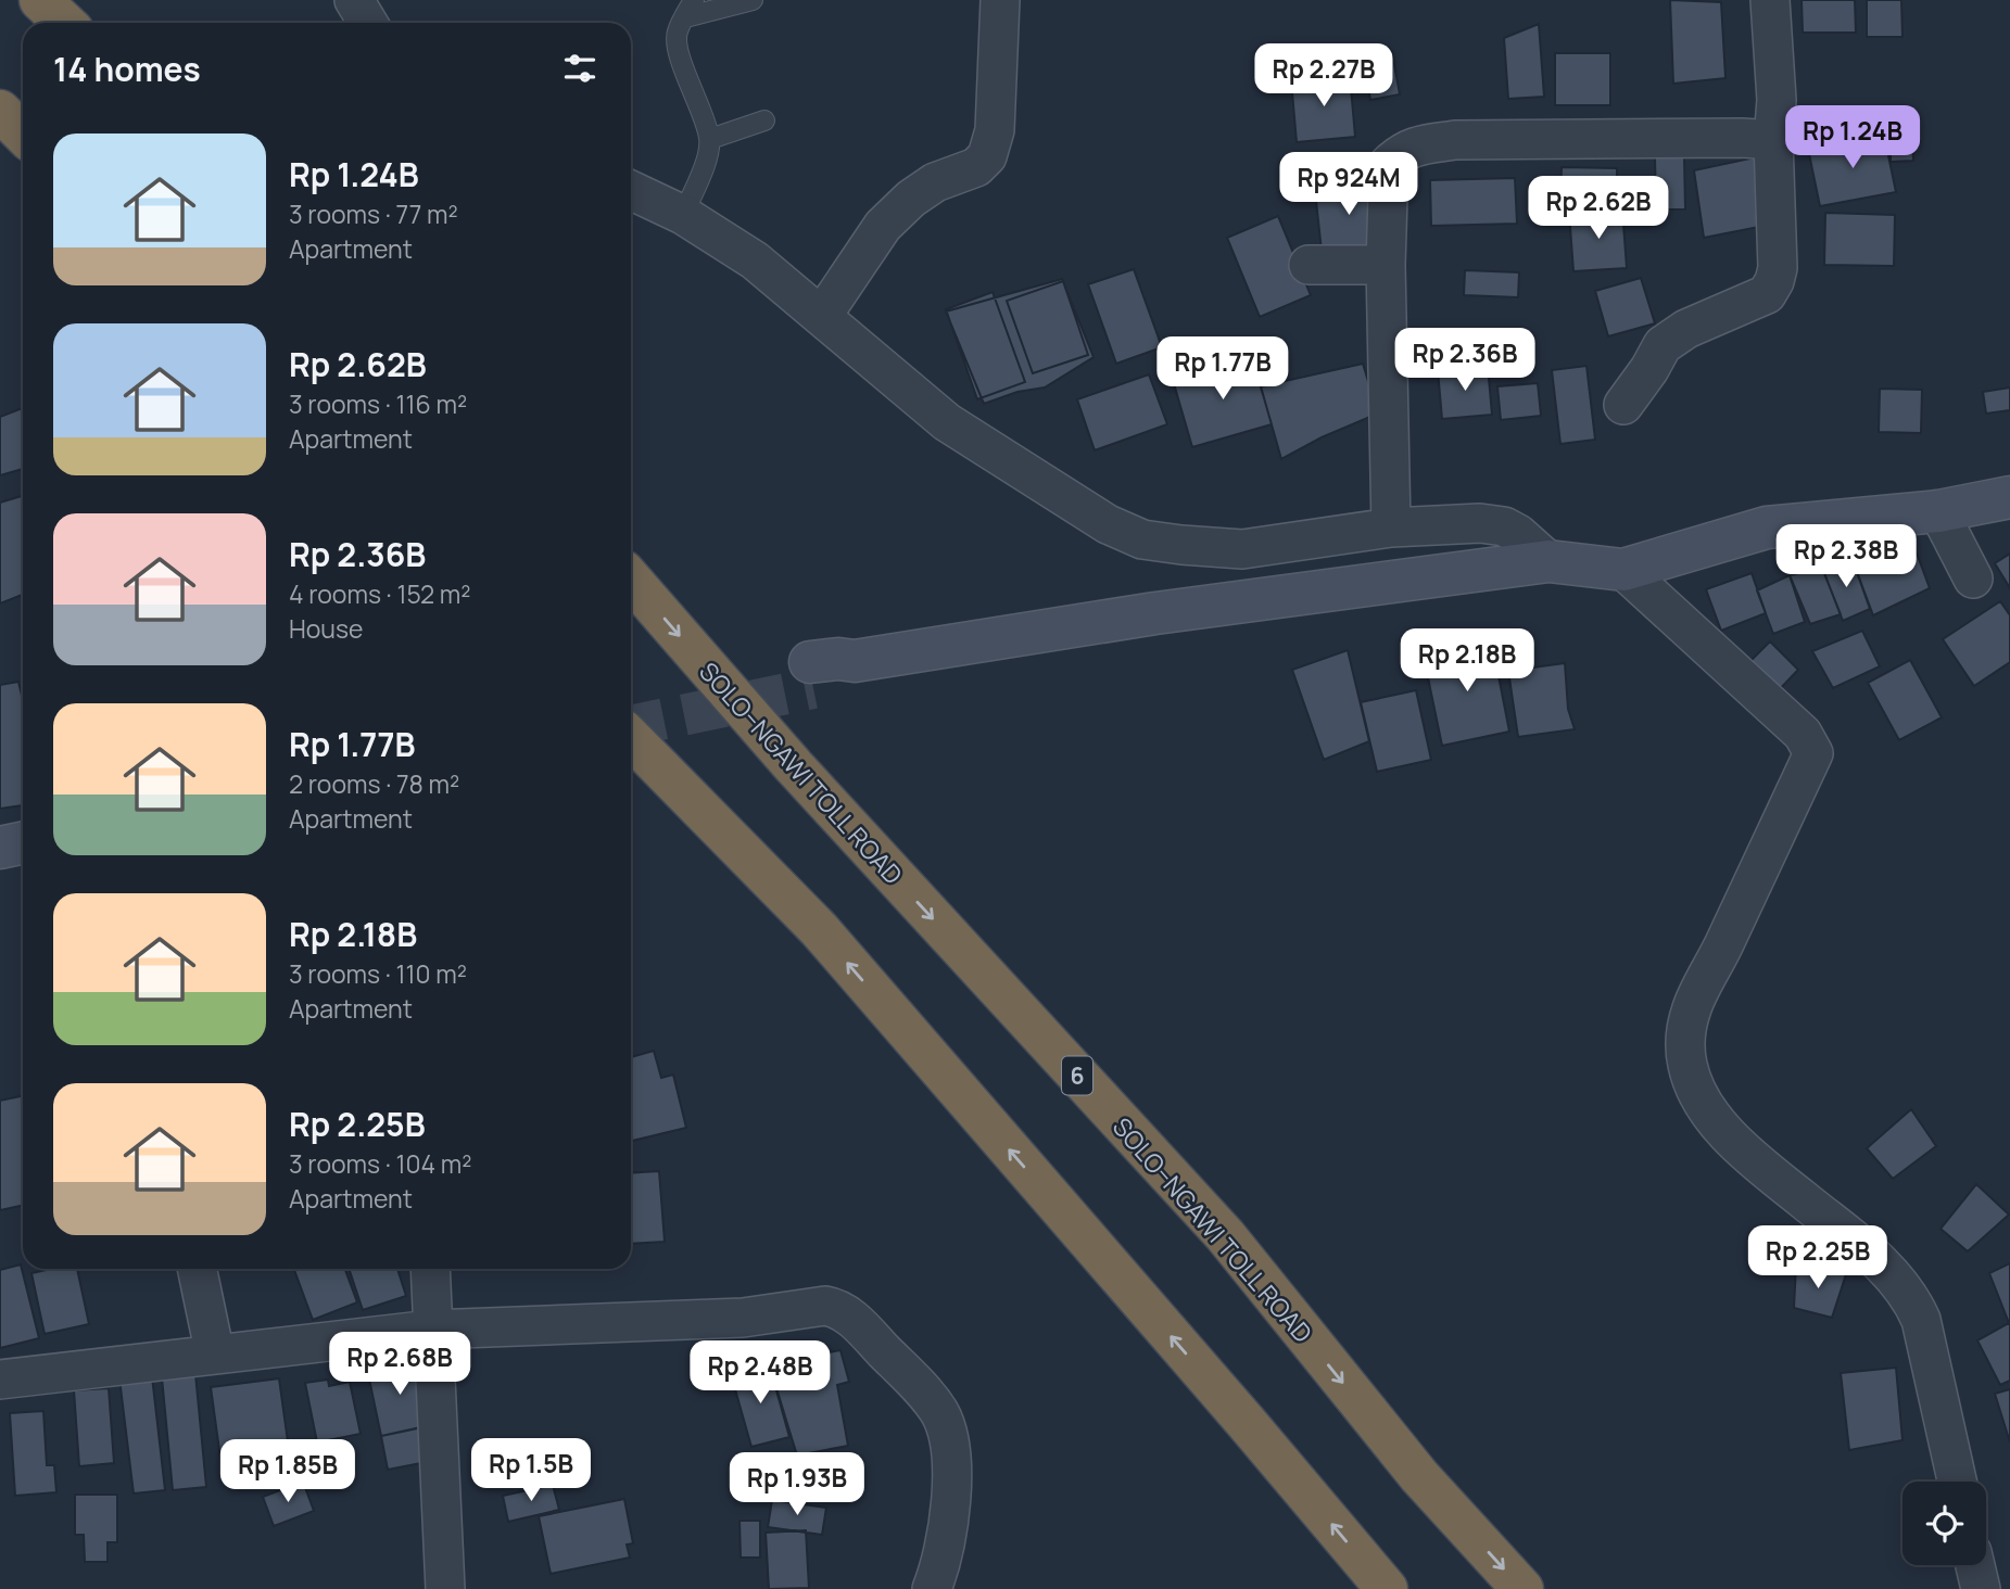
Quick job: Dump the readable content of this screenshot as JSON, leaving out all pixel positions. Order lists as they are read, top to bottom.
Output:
{
  "streets": {
    "highway": ["SOLO–NGAWI TOLL ROAD", "6"]
  },
  "page": {
    "heading": "14 homes",
    "price": [
      "Rp 2.27B",
      "Rp 1.24B",
      "Rp 924M",
      "Rp 2.62B",
      "Rp 2.36B",
      "Rp 1.77B",
      "Rp 2.38B",
      "Rp 2.18B",
      "Rp 2.25B",
      "Rp 2.68B",
      "Rp 2.48B",
      "Rp 1.5B",
      "Rp 1.85B",
      "Rp 1.93B"
    ],
    "list": [
      {
        "name": "Rp 1.24B",
        "note": "3 rooms · 77 m² · Apartment"
      },
      {
        "name": "Rp 2.62B",
        "note": "3 rooms · 116 m² · Apartment"
      },
      {
        "name": "Rp 2.36B",
        "note": "4 rooms · 152 m² · House"
      },
      {
        "name": "Rp 1.77B",
        "note": "2 rooms · 78 m² · Apartment"
      },
      {
        "name": "Rp 2.18B",
        "note": "3 rooms · 110 m² · Apartment"
      },
      {
        "name": "Rp 2.25B",
        "note": "3 rooms · 104 m² · Apartment"
      }
    ]
  }
}
